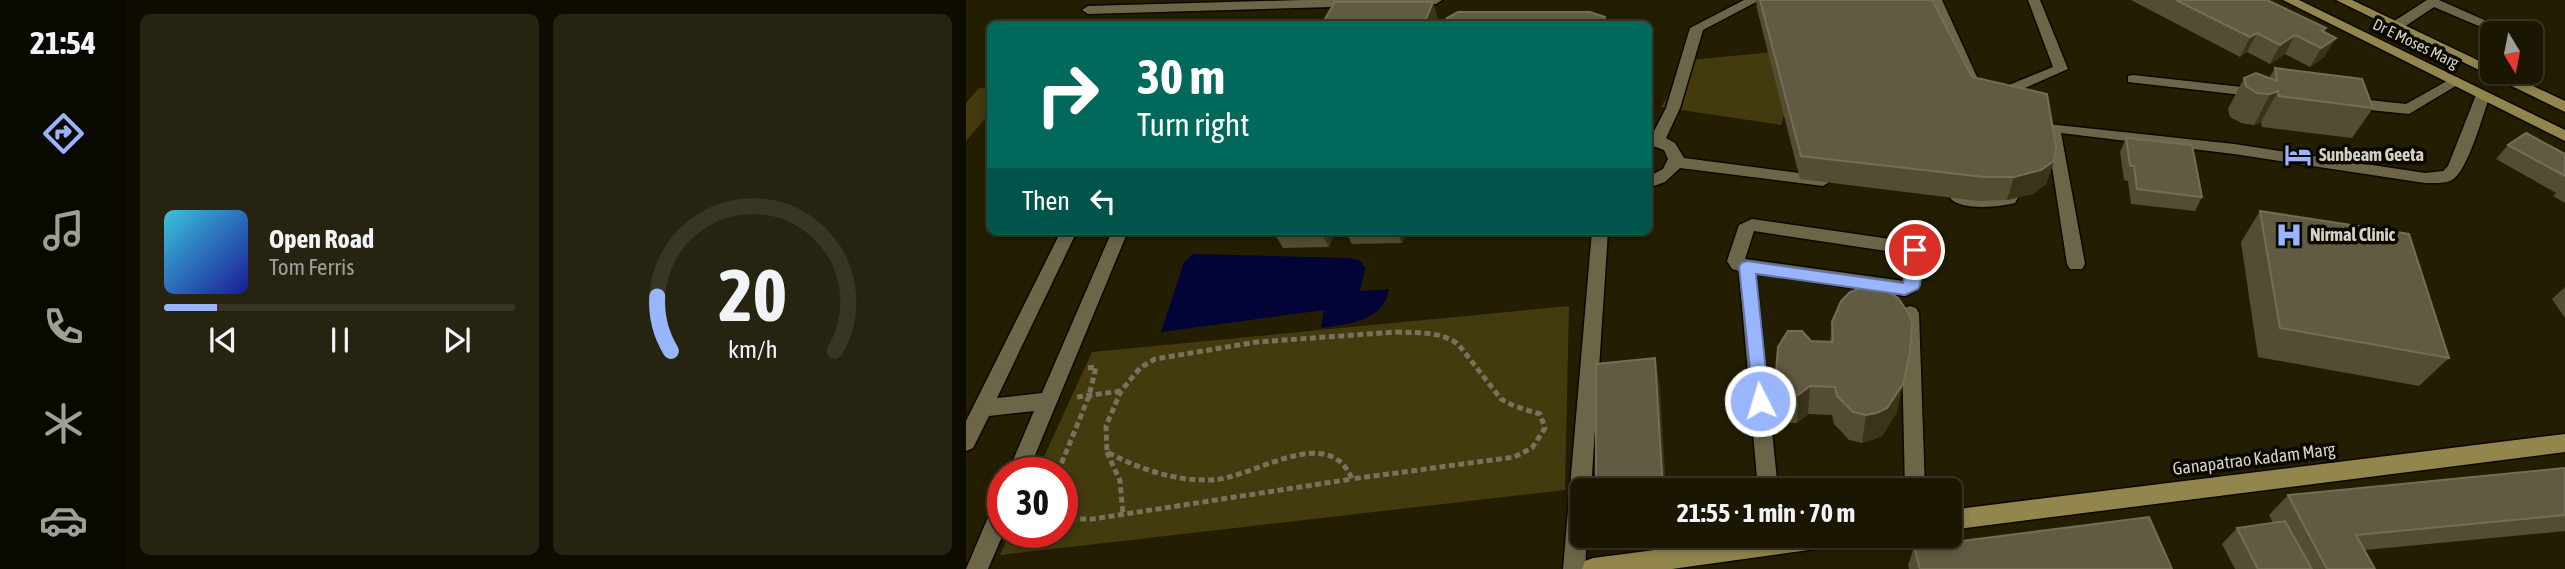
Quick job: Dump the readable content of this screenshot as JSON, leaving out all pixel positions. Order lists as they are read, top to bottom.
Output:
{
  "streets": {
    "main road": ["Dr E Moses Marg", "Ganapatrao Kadam Marg"]
  },
  "places": {
    "hotel": ["Sunbeam Geeta"],
    "hospital": ["Nirmal Clinic"]
  },
  "north": "bottom",
  "page": {
    "tabs": "21:54",
    "turn": ["30 m", "Turn right"],
    "then": "Then",
    "song": ["Open Road", "Tom Ferris"],
    "limit": "30",
    "trip": "21:55 · 1 min · 70 m",
    "gauge": ["20", "km/h"]
  }
}
